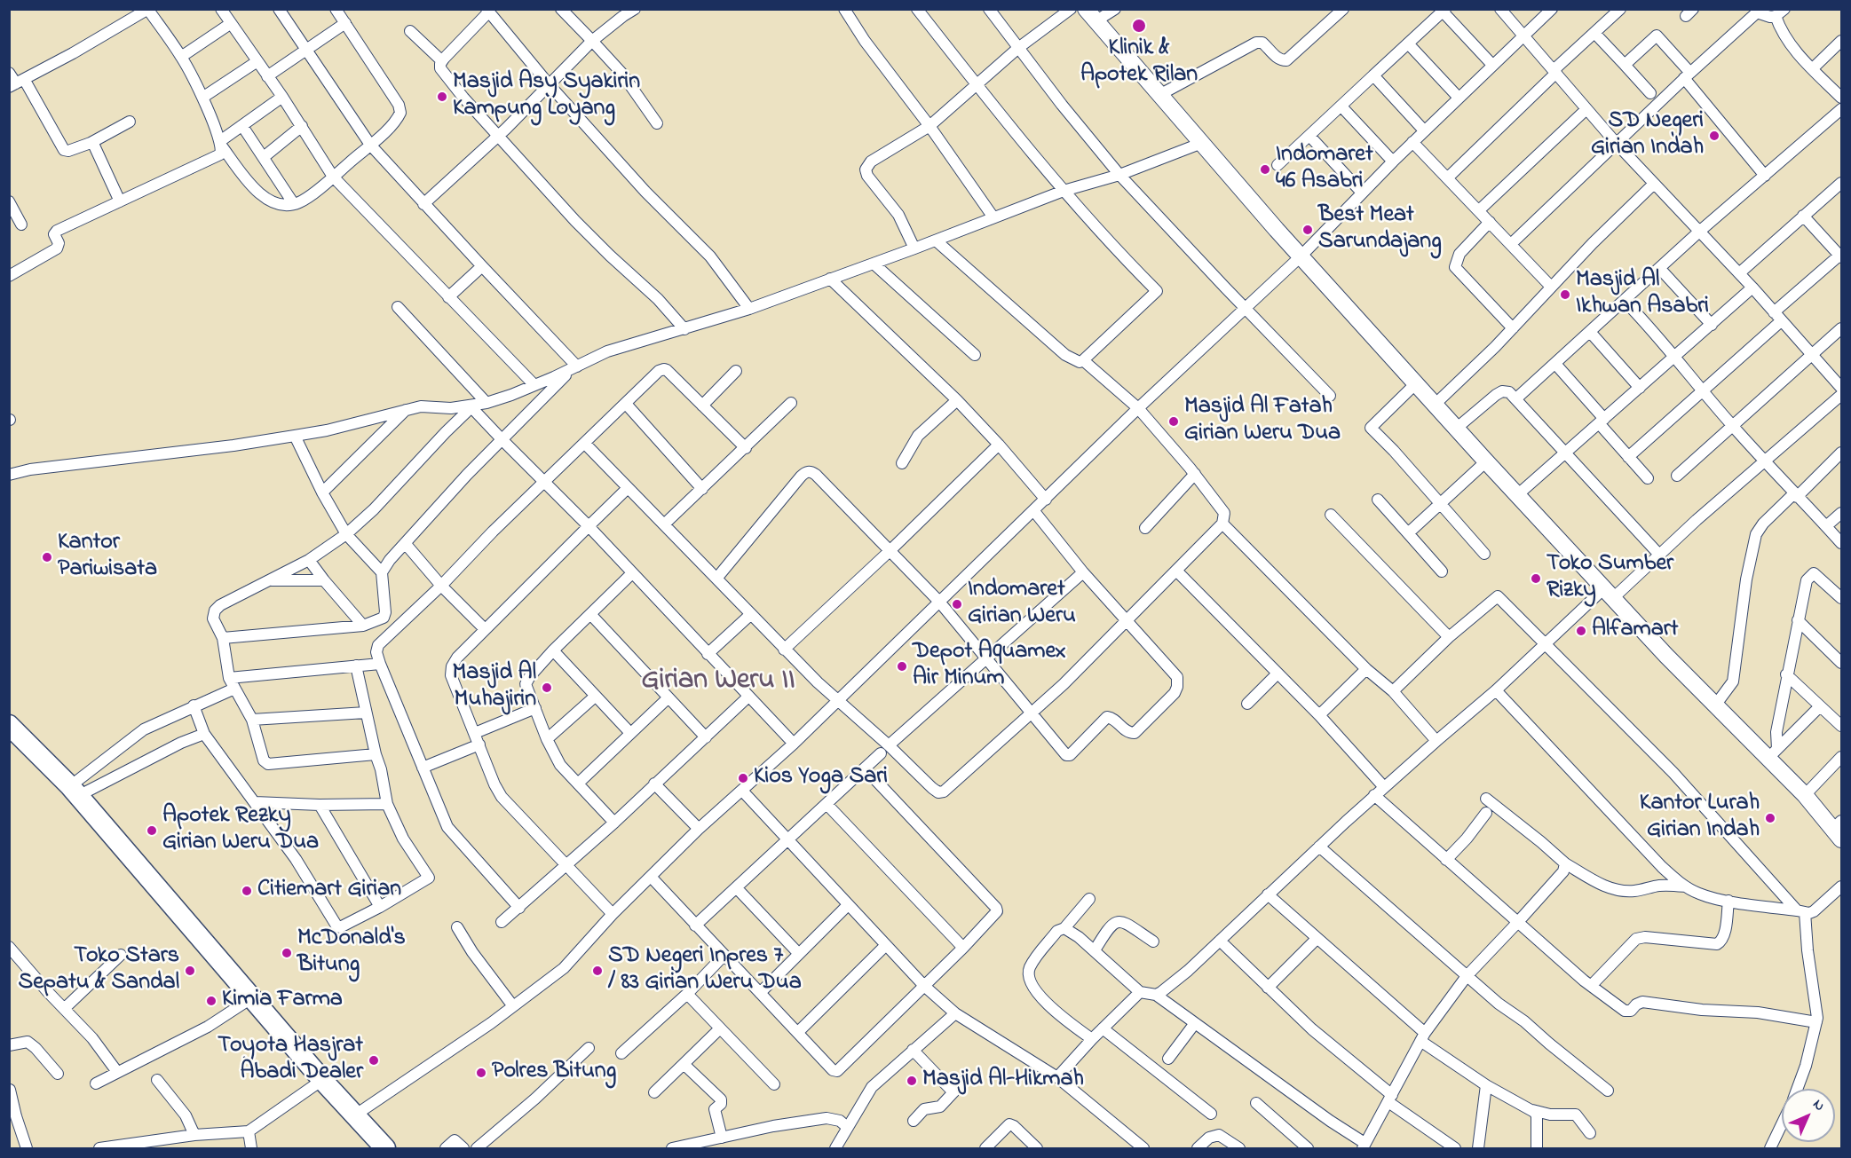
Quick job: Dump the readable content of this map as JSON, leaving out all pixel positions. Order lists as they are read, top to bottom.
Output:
{
  "districts": ["Girian Weru II"],
  "places": [
    "Klinik & Apotek Rilan",
    "Masjid Asy Syakirin Kampung Loyang",
    "SD Negeri Girian Indah",
    "Indomaret 46 Asabri",
    "Best Meat Sarundajang",
    "Masjid Al Ikhwan Asabri",
    "Masjid Al Fatah Girian Weru Dua",
    "Kantor Pariwisata",
    "Toko Sumber Rizky",
    "Indomaret Girian Weru",
    "Alfamart",
    "Depot Aquamex Air Minum",
    "Masjid Al Muhajirin",
    "Kios Yoga Sari",
    "Kantor Lurah Girian Indah",
    "Apotek Rezky Girian Weru Dua",
    "Citiemart Girian",
    "McDonald's Bitung",
    "Toko Stars Sepatu & Sandal",
    "SD Negeri Inpres 7 / 83 Girian Weru Dua",
    "Kimia Farma",
    "Toyota Hasjrat Abadi Dealer",
    "Polres Bitung",
    "Masjid Al-Hikmah"
  ],
  "north": "top right"
}
